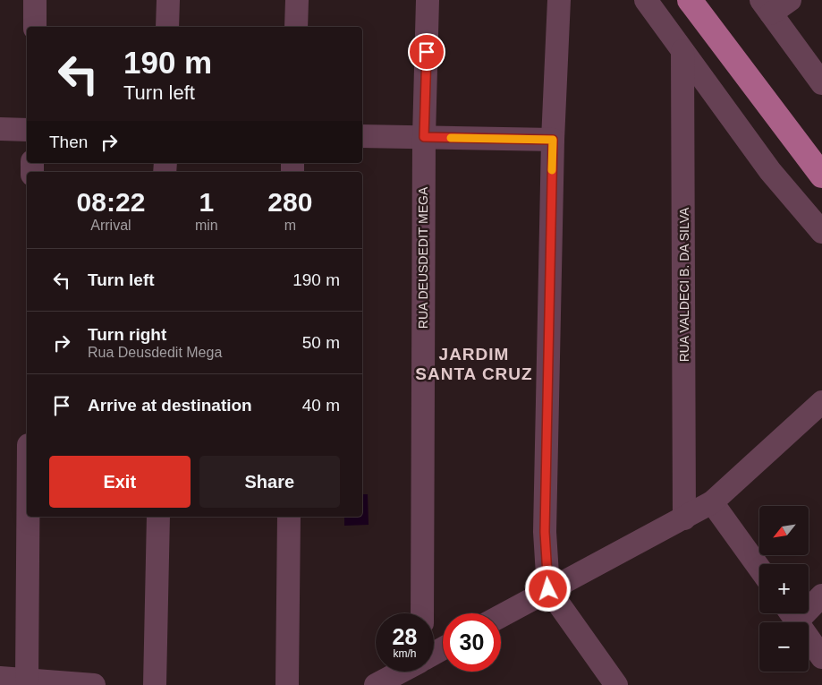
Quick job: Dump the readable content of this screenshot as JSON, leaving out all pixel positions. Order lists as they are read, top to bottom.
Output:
{
  "streets": {
    "street": ["RUA DEUSDEDIT MEGA", "RUA VALDECI B. DA SILVA"]
  },
  "districts": ["JARDIM SANTA CRUZ"],
  "north": "bottom left",
  "page": {
    "turn": ["190 m", "Turn left"],
    "then": "Then",
    "eta": [
      "08:22",
      "Arrival",
      "1",
      "min",
      "280",
      "m"
    ],
    "list": [
      {
        "name": "Turn left",
        "value": "190 m"
      },
      {
        "name": "Turn right",
        "note": "Rua Deusdedit Mega",
        "value": "50 m"
      },
      {
        "name": "Arrive at destination",
        "value": "40 m"
      }
    ],
    "buttons": ["Exit", "Share"],
    "map_buttons": ["+", "−"],
    "speed": "28 km/h",
    "limit": "30"
  }
}
